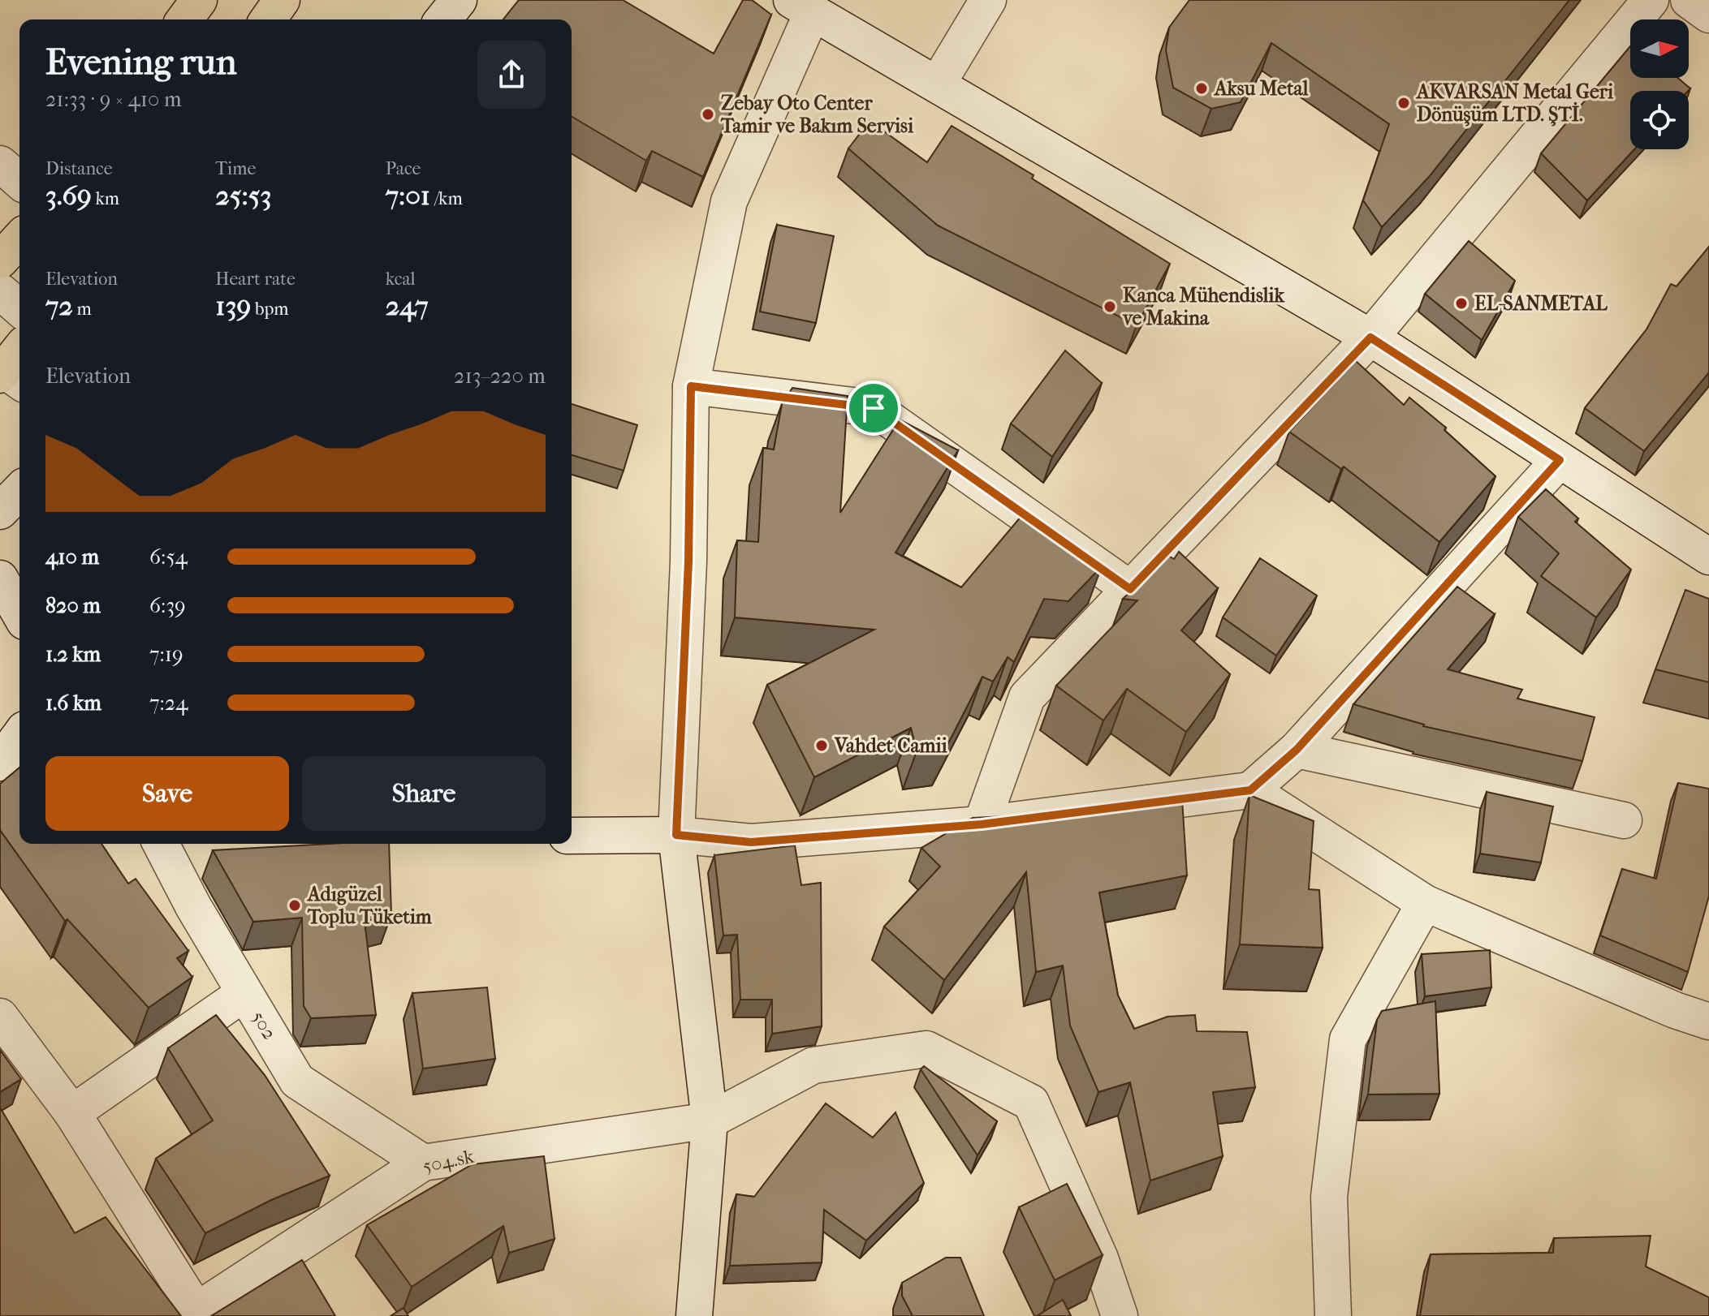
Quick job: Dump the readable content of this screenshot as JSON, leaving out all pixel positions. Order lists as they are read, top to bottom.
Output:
{
  "streets": {
    "street": ["502", "504.sk"]
  },
  "crossings": [
    ["502", "504.sk"]
  ],
  "places": [
    "Aksu Metal",
    "AKVARSAN Metal Geri Dönüşüm LTD. ŞTİ.",
    "Zebay Oto Center Tamir ve Bakım Servisi",
    "EL-SANMETAL",
    "Kanca Mühendislik ve Makina",
    "Vahdet Camii",
    "Adıgüzel Toplu Tüketim"
  ],
  "north": "right",
  "page": {
    "heading": ["Evening run", "21:33 · 9 × 410 m"],
    "stats": [
      ["Distance", "3.69 km"],
      ["Time", "25:53"],
      ["Pace", "7:01 /km"],
      ["Elevation", "72 m"],
      ["Heart rate", "139 bpm"],
      ["kcal", "247"]
    ],
    "chart": ["Elevation", "213–220 m"],
    "list": [
      {
        "name": "410 m",
        "note": "6:54"
      },
      {
        "name": "820 m",
        "note": "6:39"
      },
      {
        "name": "1.2 km",
        "note": "7:19"
      },
      {
        "name": "1.6 km",
        "note": "7:24"
      }
    ],
    "buttons": ["Save", "Share"]
  }
}
